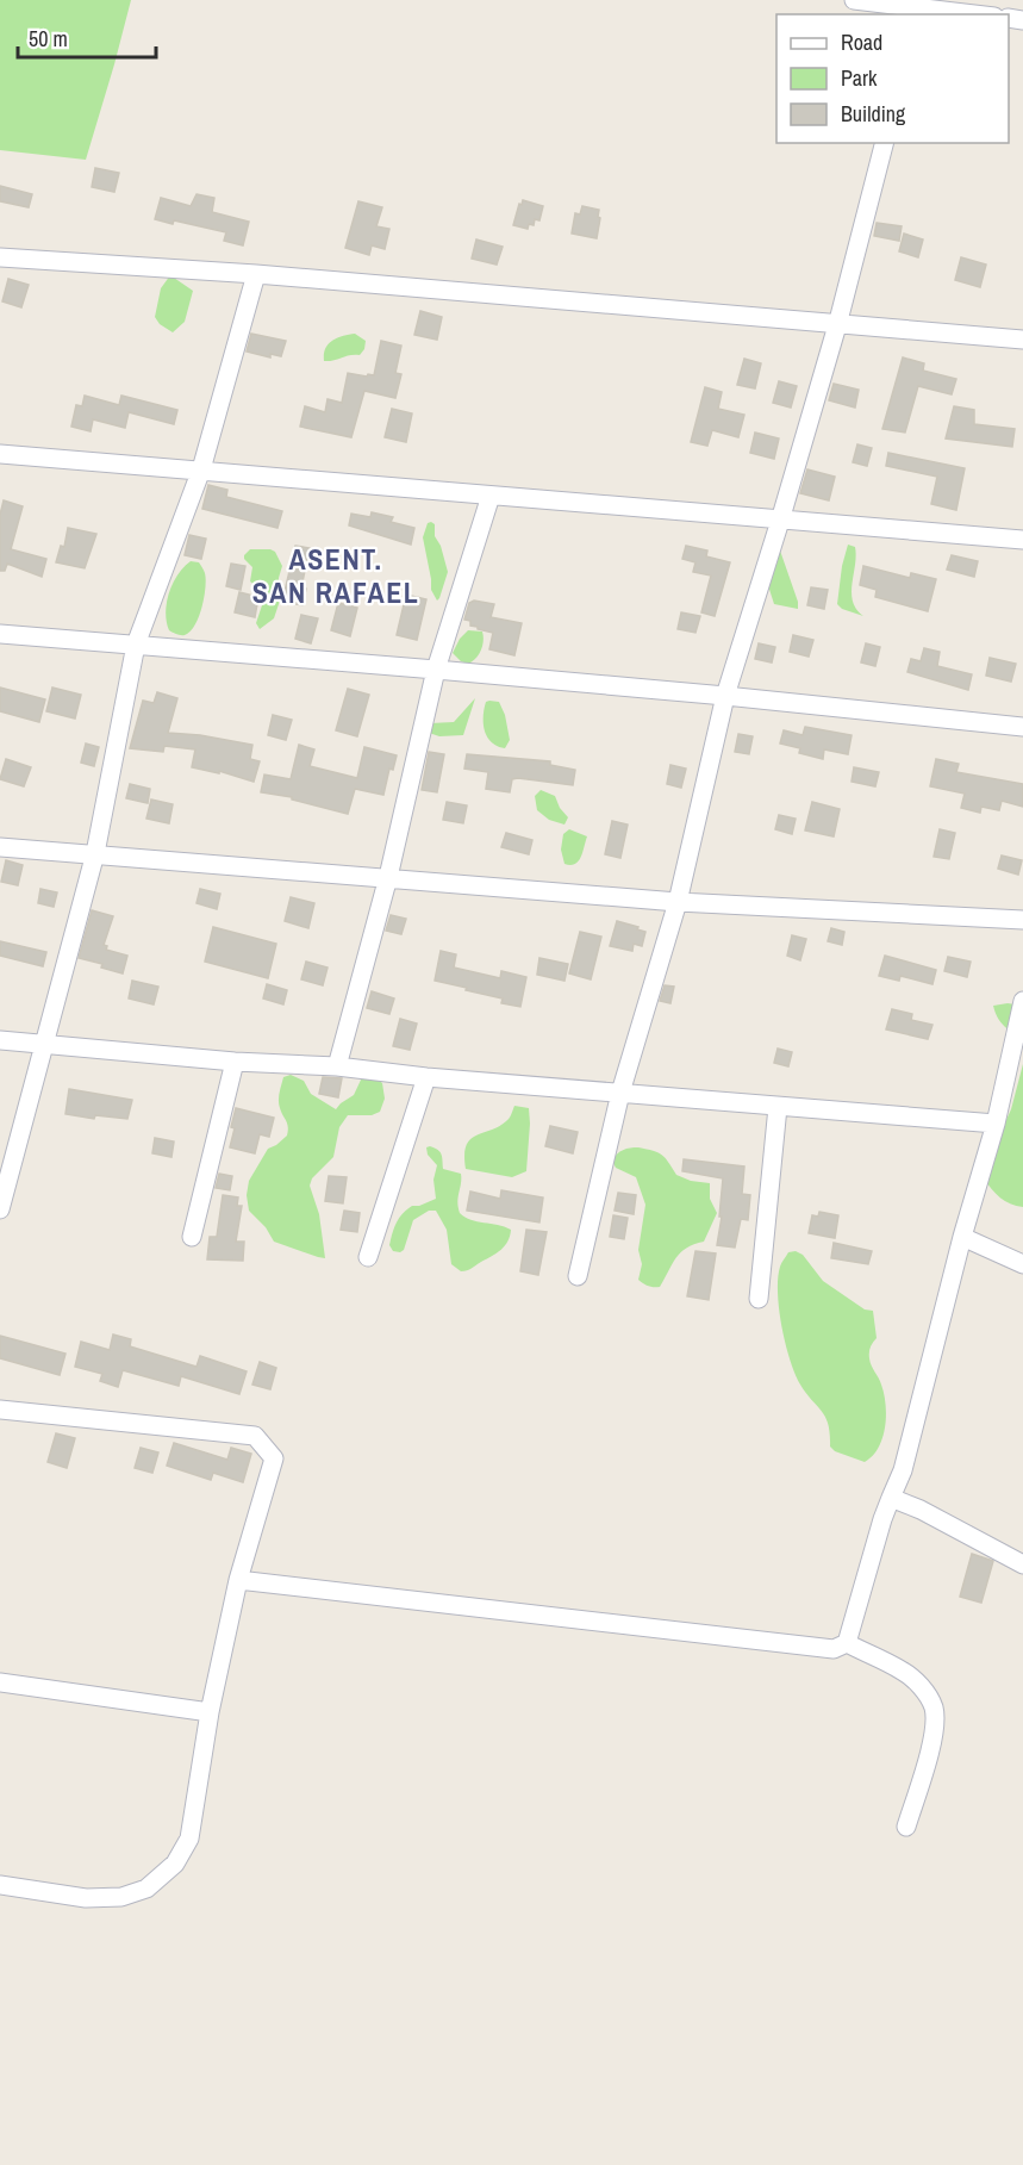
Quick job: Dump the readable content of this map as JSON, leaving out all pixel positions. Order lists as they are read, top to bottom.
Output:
{
  "districts": ["ASENT. SAN RAFAEL"],
  "legend": ["Road", "Park", "Building"],
  "scale_bar": "50 m"
}
